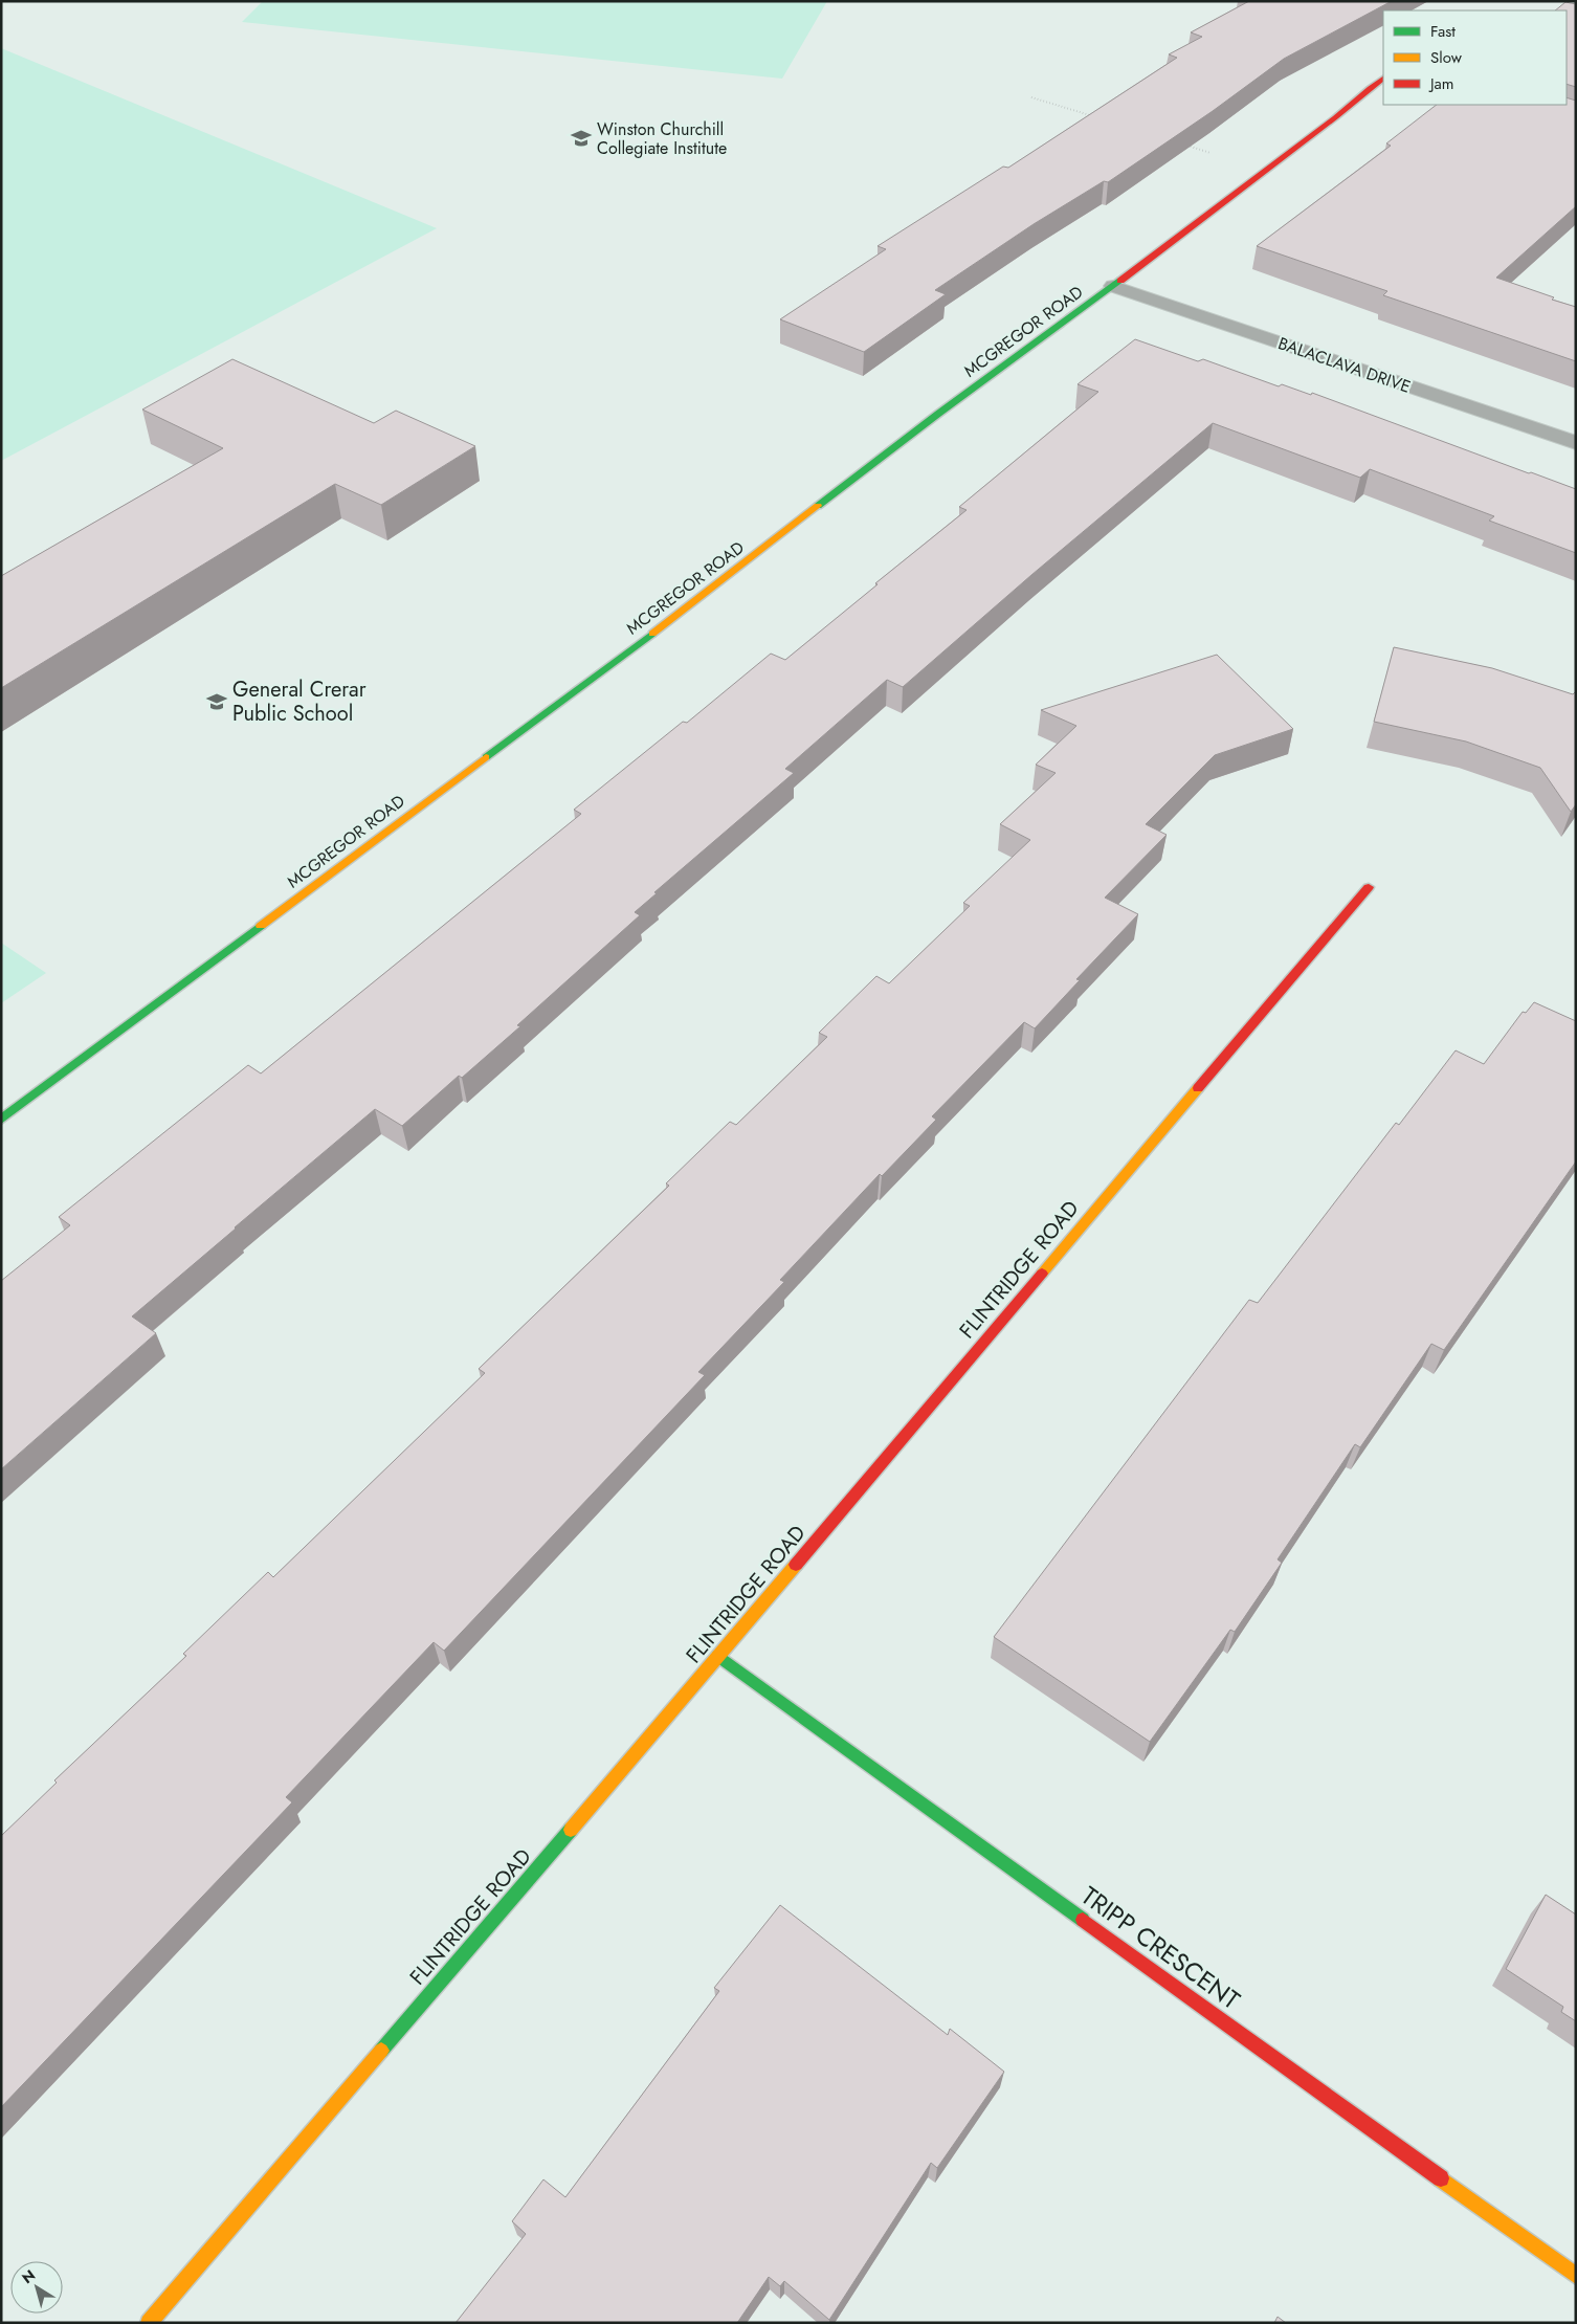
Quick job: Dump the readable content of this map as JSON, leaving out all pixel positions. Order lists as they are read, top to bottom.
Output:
{
  "streets": {
    "street": [
      "MCGREGOR ROAD",
      "BALACLAVA DRIVE",
      "FLINTRIDGE ROAD",
      "TRIPP CRESCENT"
    ]
  },
  "crossings": [
    ["MCGREGOR ROAD", "BALACLAVA DRIVE"],
    ["FLINTRIDGE ROAD", "TRIPP CRESCENT"]
  ],
  "places": {
    "school or university": ["Winston Churchill Collegiate Institute", "General Crerar Public School"]
  },
  "legend": ["Fast", "Slow", "Jam"],
  "north": "top left"
}
